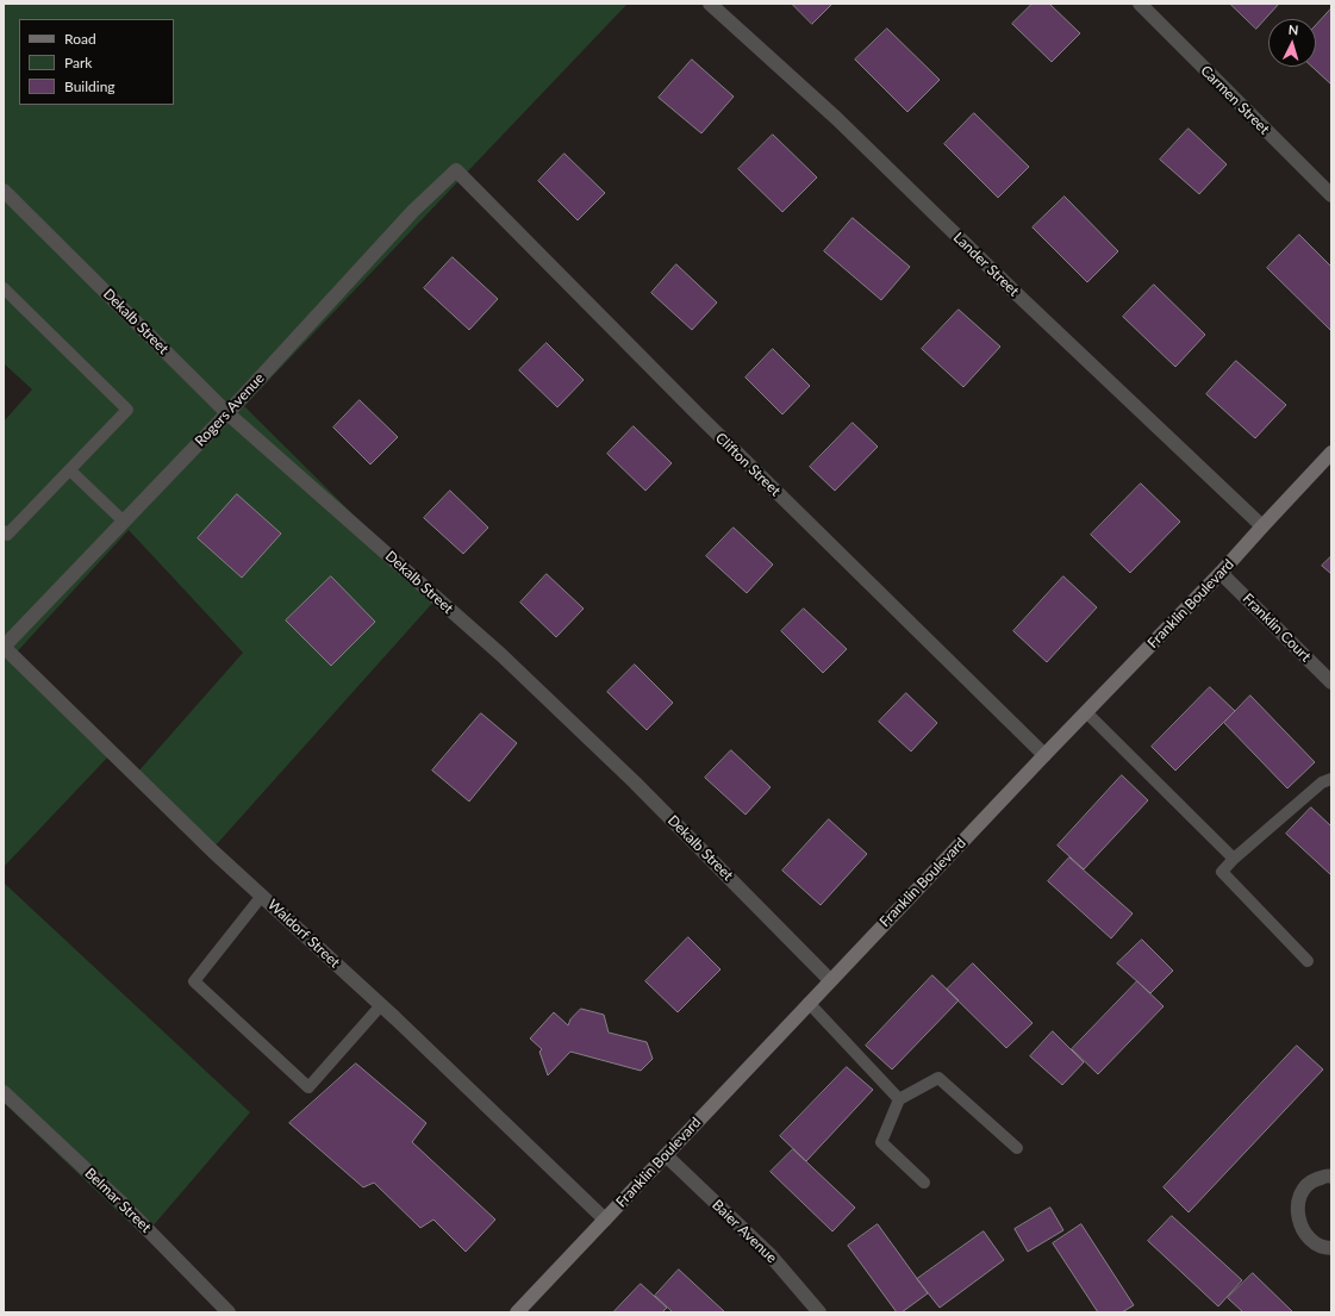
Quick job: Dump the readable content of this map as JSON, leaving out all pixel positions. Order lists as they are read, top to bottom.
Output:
{
  "streets": {
    "street": [
      "Carmen Street",
      "Lander Street",
      "Dekalb Street",
      "Rogers Avenue",
      "Clifton Street",
      "Franklin Boulevard",
      "Franklin Court",
      "Waldorf Street",
      "Belmar Street",
      "Baier Avenue"
    ]
  },
  "crossings": [
    ["Lander Street", "Franklin Boulevard"],
    ["Dekalb Street", "Rogers Avenue"],
    ["Dekalb Street", "Franklin Boulevard"],
    ["Rogers Avenue", "Clifton Street"],
    ["Rogers Avenue", "Waldorf Street"],
    ["Clifton Street", "Franklin Boulevard"],
    ["Franklin Boulevard", "Franklin Court"],
    ["Franklin Boulevard", "Waldorf Street"],
    ["Franklin Boulevard", "Baier Avenue"]
  ],
  "legend": ["Road", "Park", "Building"],
  "north": "top"
}
